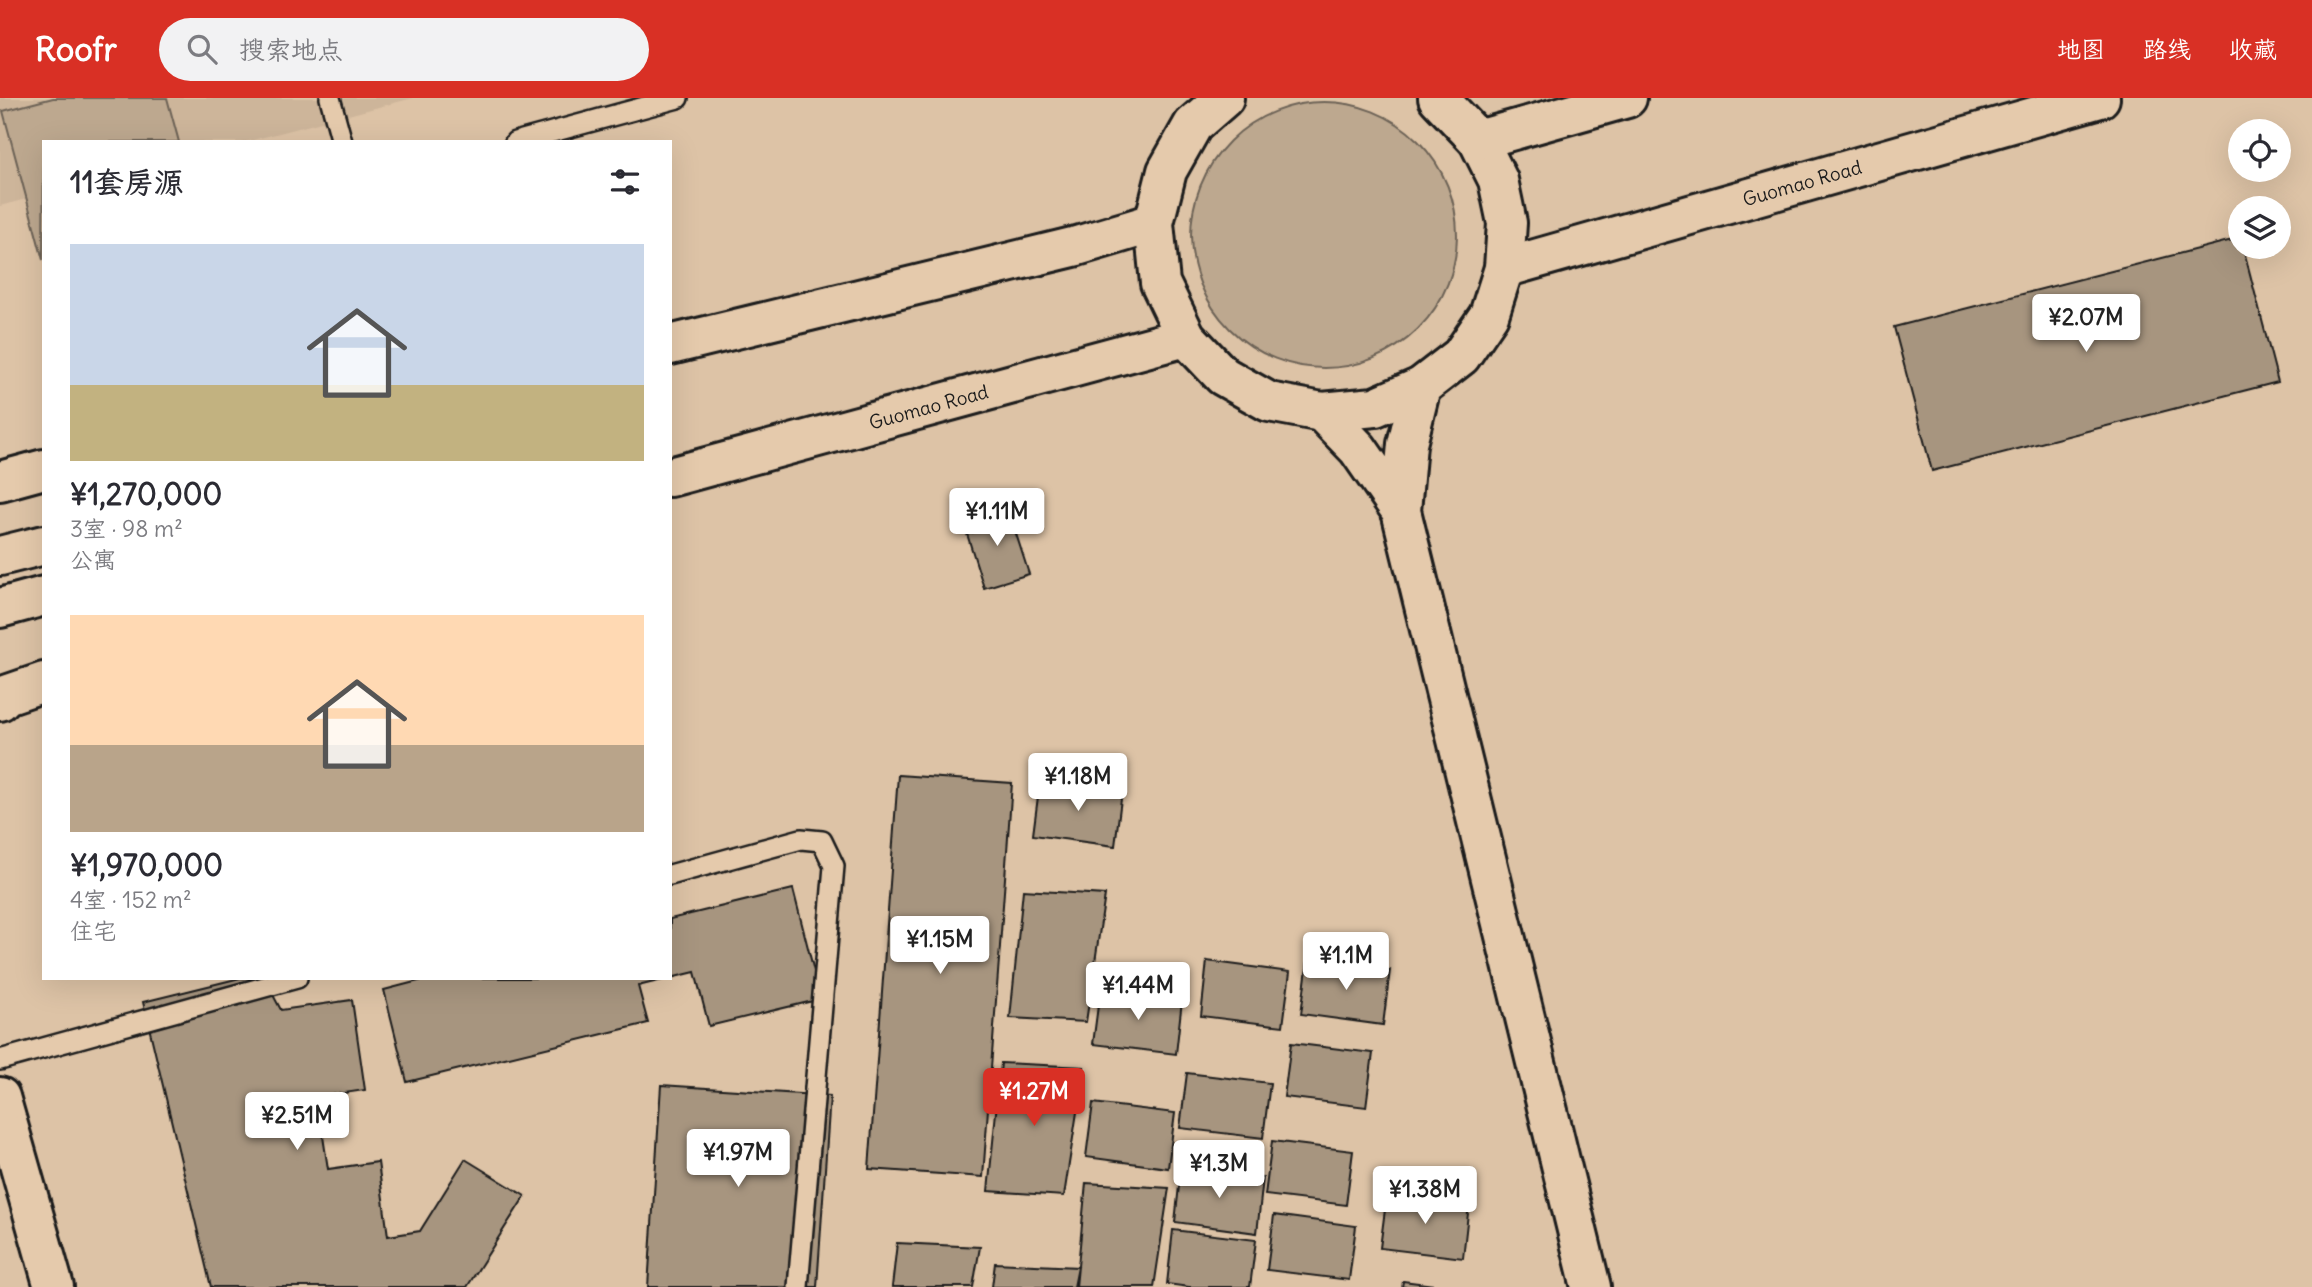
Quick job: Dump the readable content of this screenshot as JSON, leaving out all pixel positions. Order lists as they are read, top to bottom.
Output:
{
  "streets": {
    "main road": ["Guomao Road"]
  },
  "page": {
    "header": "Roofr",
    "search": "搜索地点",
    "nav": ["地图", "路线", "收藏"],
    "heading": "11套房源",
    "list": [
      {
        "name": "¥1,270,000",
        "note": "3室 · 98 m² · 公寓"
      },
      {
        "name": "¥1,970,000",
        "note": "4室 · 152 m² · 住宅"
      }
    ],
    "price": [
      "¥2.07M",
      "¥1.11M",
      "¥1.18M",
      "¥1.15M",
      "¥1.1M",
      "¥1.44M",
      "¥1.27M",
      "¥2.51M",
      "¥1.97M",
      "¥1.3M",
      "¥1.38M"
    ]
  }
}
